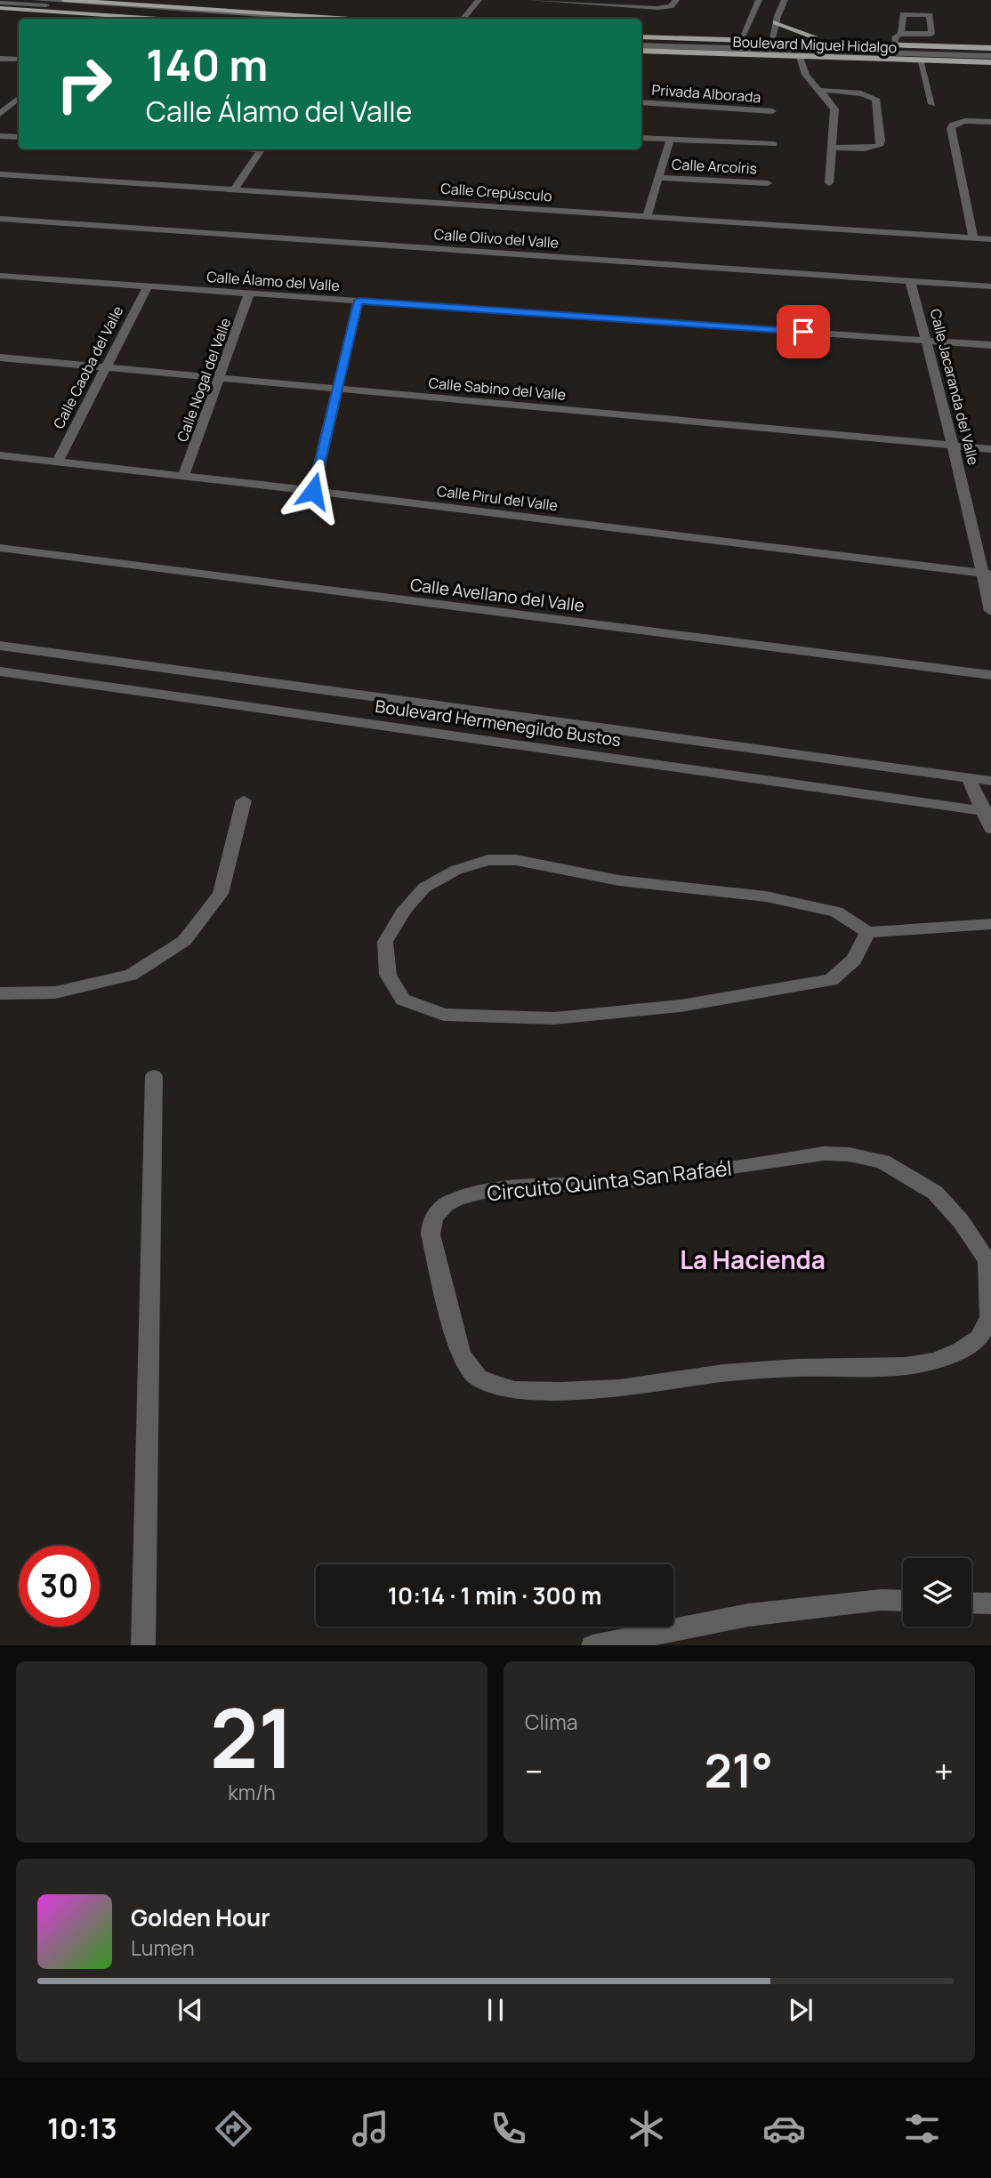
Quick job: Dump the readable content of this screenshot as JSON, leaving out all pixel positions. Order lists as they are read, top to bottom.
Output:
{
  "streets": {
    "main road": ["Boulevard Miguel Hidalgo"],
    "street": [
      "Privada Alborada",
      "Calle Arcoíris",
      "Calle Crepúsculo",
      "Calle Olivo del Valle",
      "Calle Álamo del Valle",
      "Calle Caoba del Valle",
      "Calle Nogal del Valle",
      "Calle Jacaranda del Valle",
      "Calle Sabino del Valle",
      "Calle Pirul del Valle",
      "Calle Avellano del Valle",
      "Boulevard Hermenegildo Bustos",
      "Circuito Quinta San Rafaél"
    ]
  },
  "crossings": [
    ["Calle Olivo del Valle", "Calle Jacaranda del Valle"],
    ["Calle Álamo del Valle", "Calle Caoba del Valle"],
    ["Calle Álamo del Valle", "Calle Nogal del Valle"],
    ["Calle Álamo del Valle", "Calle Jacaranda del Valle"],
    ["Calle Caoba del Valle", "Calle Sabino del Valle"],
    ["Calle Caoba del Valle", "Calle Pirul del Valle"],
    ["Calle Nogal del Valle", "Calle Sabino del Valle"],
    ["Calle Nogal del Valle", "Calle Pirul del Valle"],
    ["Calle Jacaranda del Valle", "Calle Sabino del Valle"],
    ["Calle Jacaranda del Valle", "Calle Pirul del Valle"]
  ],
  "districts": ["La Hacienda"],
  "page": {
    "turn": ["140 m", "Calle Álamo del Valle"],
    "limit": "30",
    "trip": "10:14 · 1 min · 300 m",
    "tile": [
      ["21", "km/h"],
      "Clima"
    ],
    "heat": ["−", "21°", "+"],
    "song": ["Golden Hour", "Lumen"],
    "tabs": "10:13"
  }
}
